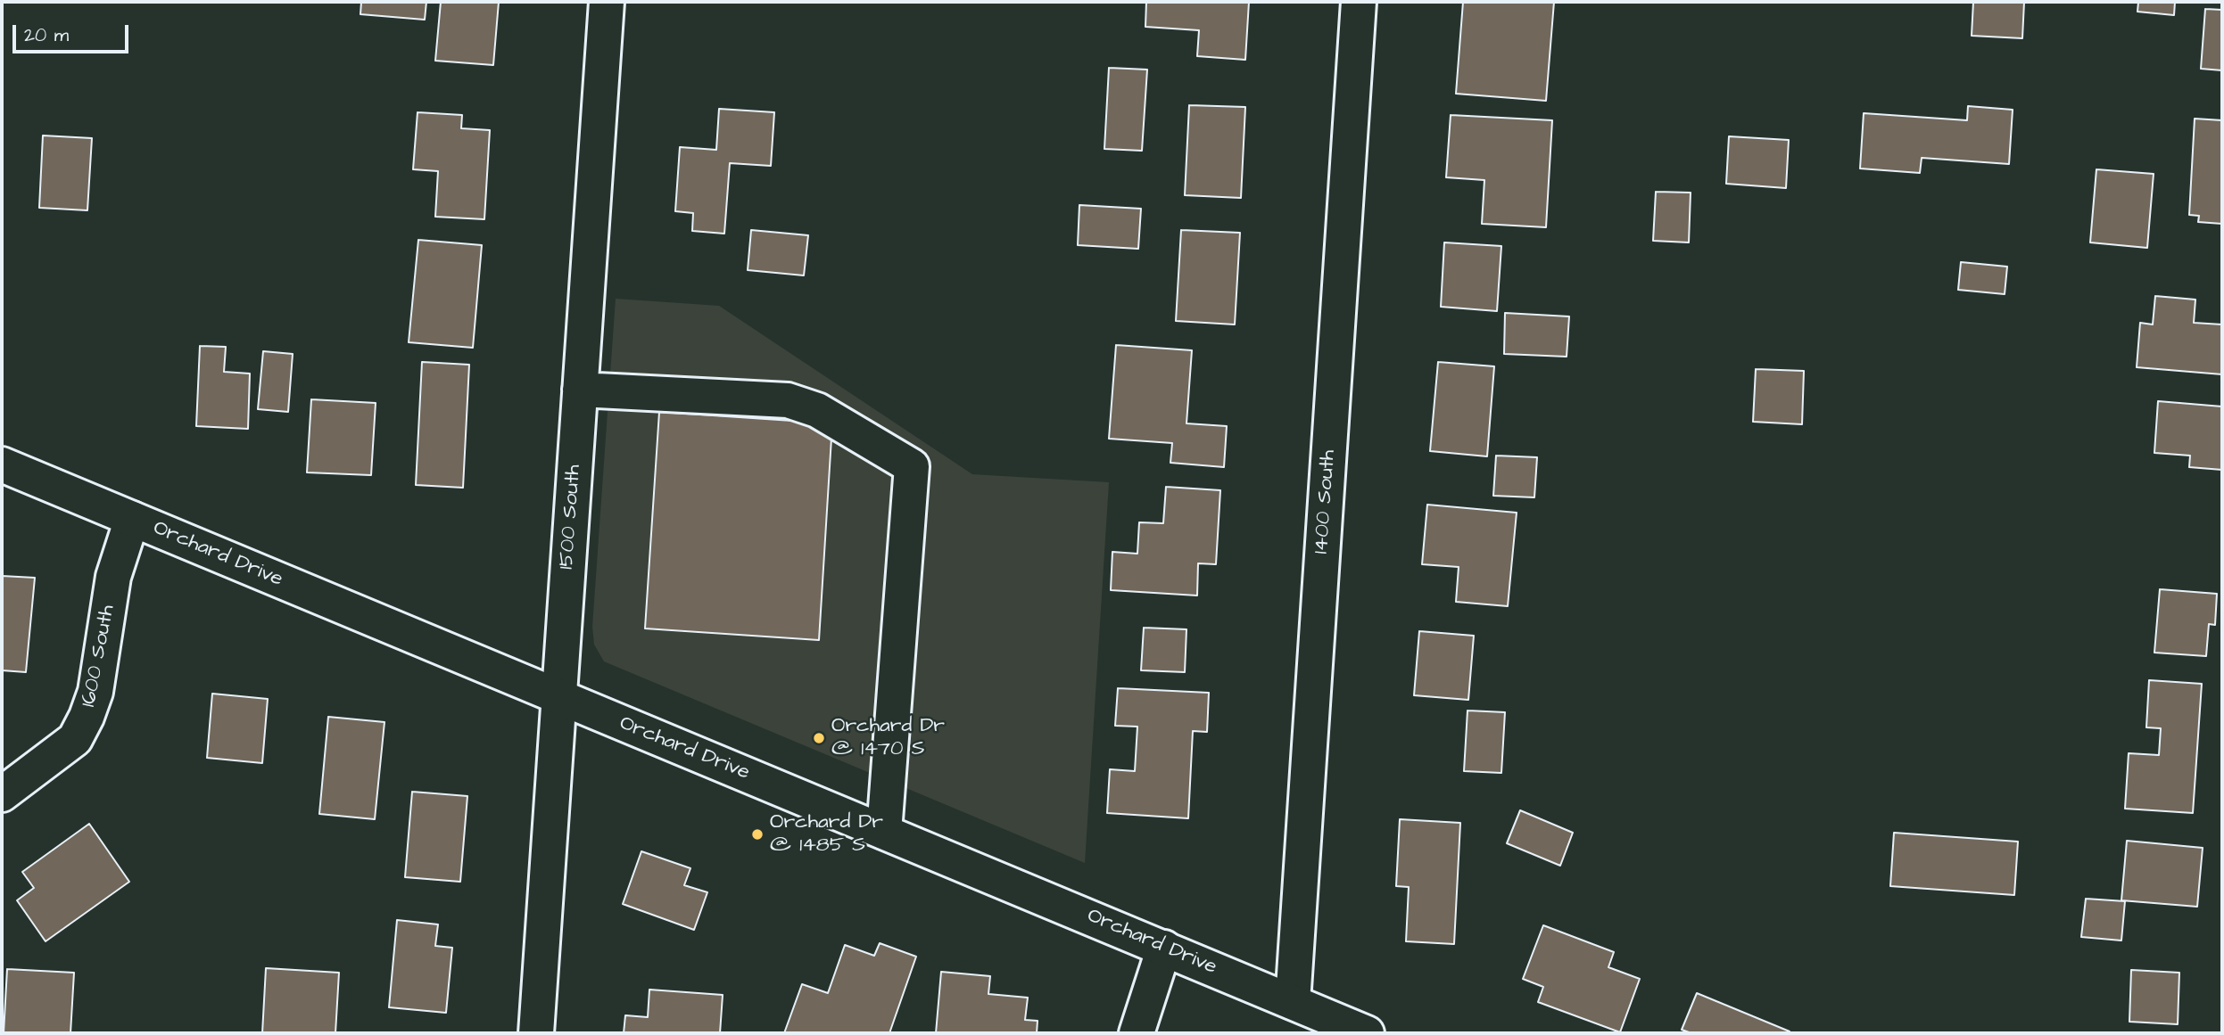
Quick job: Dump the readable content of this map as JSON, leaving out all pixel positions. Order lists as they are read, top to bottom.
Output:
{
  "streets": {
    "street": [
      "1400 South",
      "1500 South",
      "Orchard Drive",
      "1600 South"
    ]
  },
  "crossings": [
    ["1400 South", "Orchard Drive"],
    ["1500 South", "Orchard Drive"],
    ["Orchard Drive", "1600 South"]
  ],
  "places": ["Orchard Dr @ 1470 S", "Orchard Dr @ 1485 S"],
  "scale_bar": "20 m"
}
